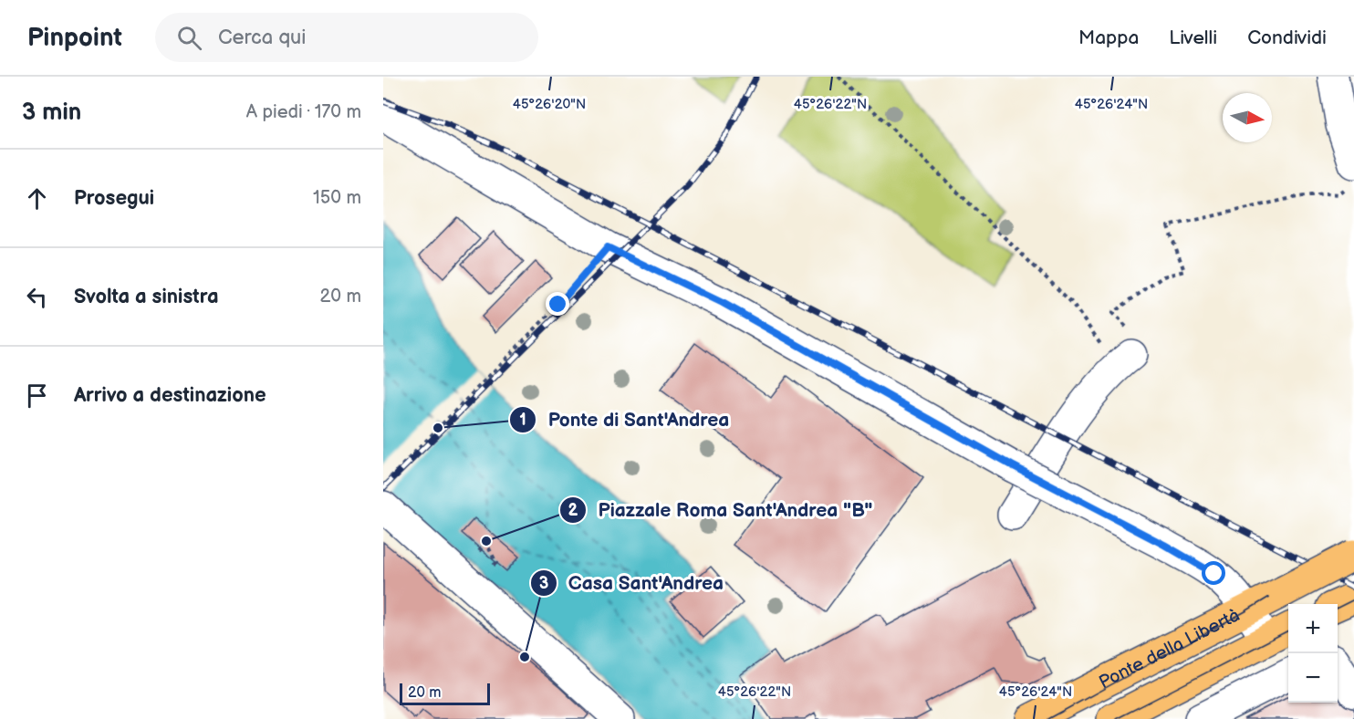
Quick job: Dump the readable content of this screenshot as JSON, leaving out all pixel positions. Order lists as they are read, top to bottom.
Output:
{
  "streets": {
    "main road": ["Ponte della Libertà"]
  },
  "places": ["Ponte di Sant'Andrea", "Piazzale Roma Sant'Andrea \"B\"", "Casa Sant'Andrea"],
  "scale_bar": "20 m",
  "north": "right",
  "page": {
    "header": "Pinpoint",
    "search": "Cerca qui",
    "nav": ["Mappa", "Livelli", "Condividi"],
    "heading": ["3 min", "A piedi · 170 m"],
    "list": [
      ["Prosegui", "150 m"],
      ["Svolta a sinistra", "20 m"],
      "Arrivo a destinazione"
    ],
    "map_buttons": ["+", "−"],
    "scale": "20 m"
  },
  "coordinates": ["45°26'20\"N", "45°26'22\"N", "45°26'24\"N"]
}
